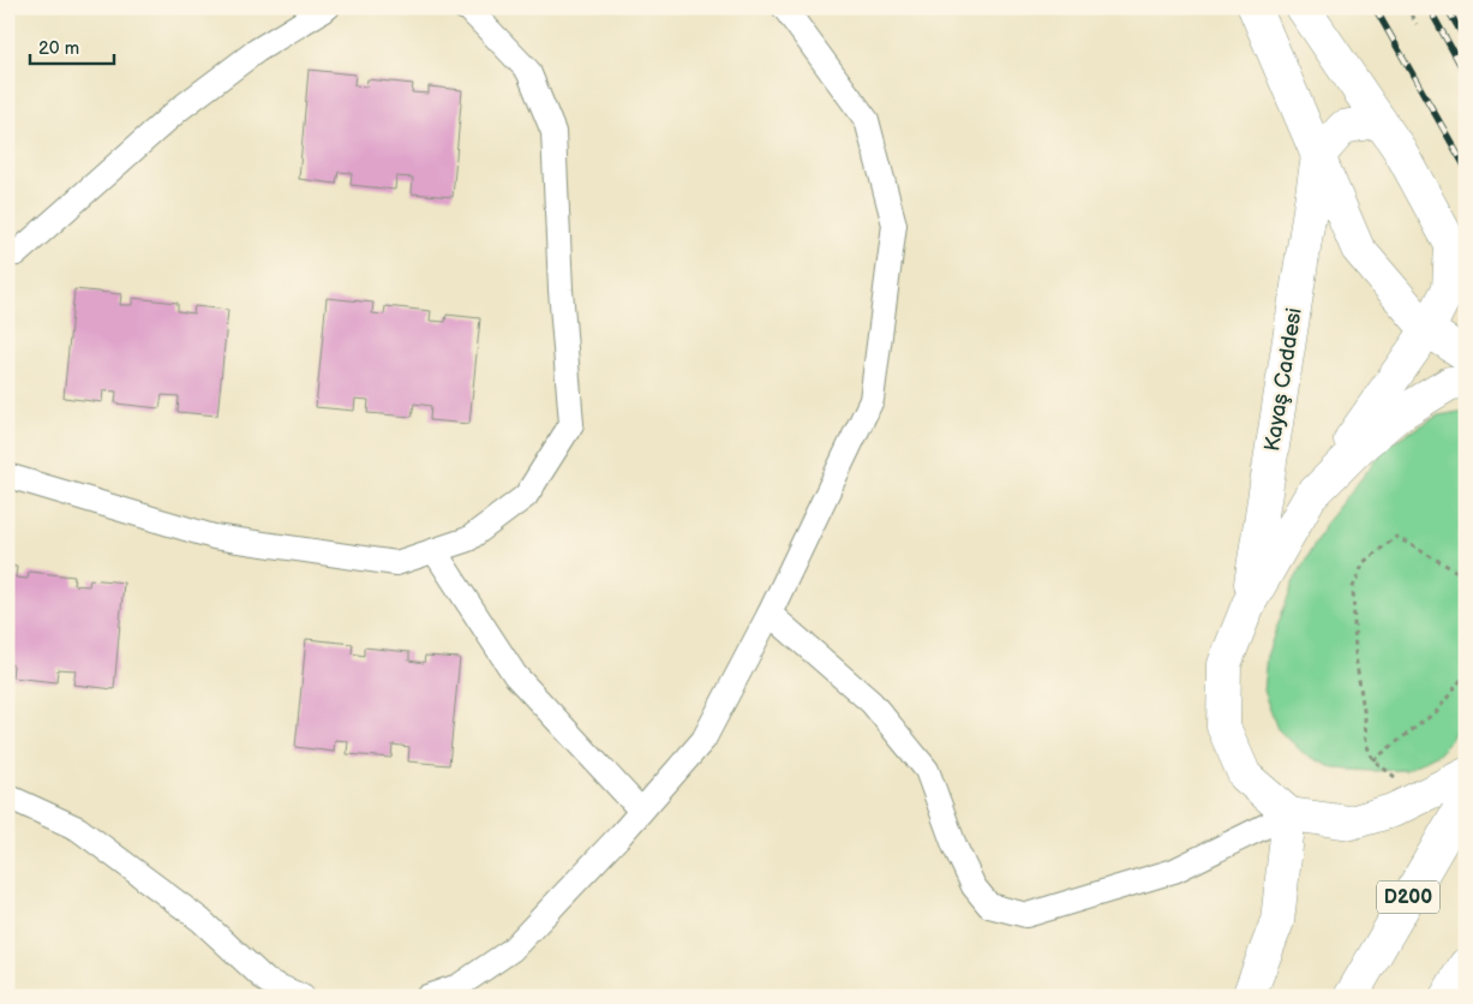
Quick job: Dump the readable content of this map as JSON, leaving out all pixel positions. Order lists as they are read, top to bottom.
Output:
{
  "streets": {
    "main road": ["Kayaş Caddesi", "D200"]
  },
  "scale_bar": "20 m"
}
